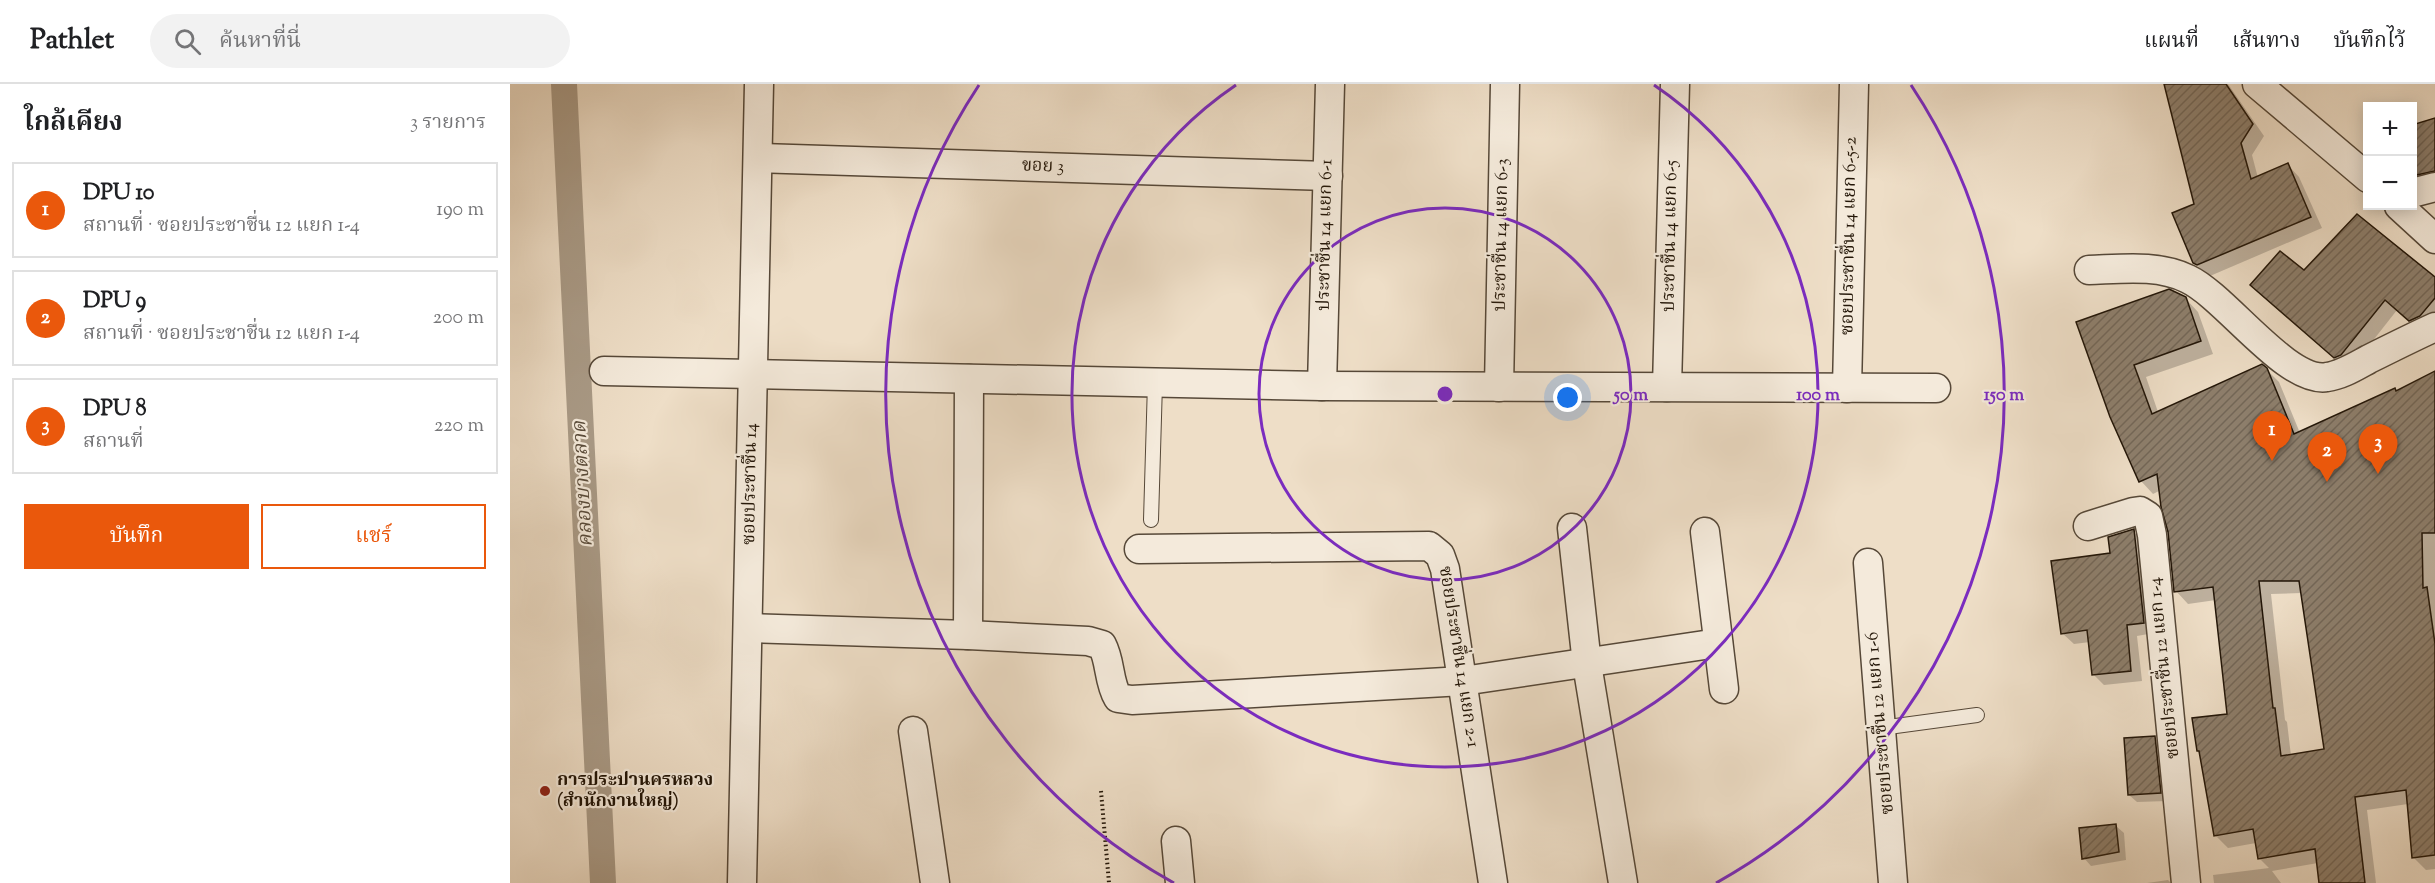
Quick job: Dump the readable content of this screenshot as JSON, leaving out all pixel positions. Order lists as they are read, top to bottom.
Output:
{
  "streets": {
    "street": [
      "ขอย 3",
      "ประชาชื่น 14 แยก 6-1",
      "ประชาชื่น 14 แยก 6-3",
      "ประชาชื่น 14 แยก 6-5",
      "ซอยประชาชื่น 14 แยก 6-5-2",
      "ซอยประชาชื่น 14",
      "ซอยประชาชื่น 14 แยก 2-1",
      "ซอยประชาชื่น 12 แยก 1-4",
      "ซอยประชาชื่น 12 แยก 1-6"
    ]
  },
  "crossings": [
    ["ขอย 3", "ประชาชื่น 14 แยก 6-1"],
    ["ขอย 3", "ซอยประชาชื่น 14"]
  ],
  "water": ["คลองบางตลาด"],
  "places": ["การประปานครหลวง (สำนักงานใหญ่)"],
  "page": {
    "header": "Pathlet",
    "search": "ค้นหาที่นี่",
    "nav": ["แผนที่", "เส้นทาง", "บันทึกไว้"],
    "heading": ["ใกล้เคียง", "3 รายการ"],
    "map_buttons": ["+", "−"],
    "list": [
      {
        "mark": "1",
        "name": "DPU 10",
        "note": "สถานที่ · ซอยประชาชื่น 12 แยก 1-4",
        "value": "190 m"
      },
      {
        "mark": "2",
        "name": "DPU 9",
        "note": "สถานที่ · ซอยประชาชื่น 12 แยก 1-4",
        "value": "200 m"
      },
      {
        "mark": "3",
        "name": "DPU 8",
        "note": "สถานที่",
        "value": "220 m"
      }
    ],
    "pins": ["1", "3", "2"],
    "buttons": ["บันทึก", "แชร์"]
  },
  "rings": ["50 m", "100 m", "150 m"]
}
